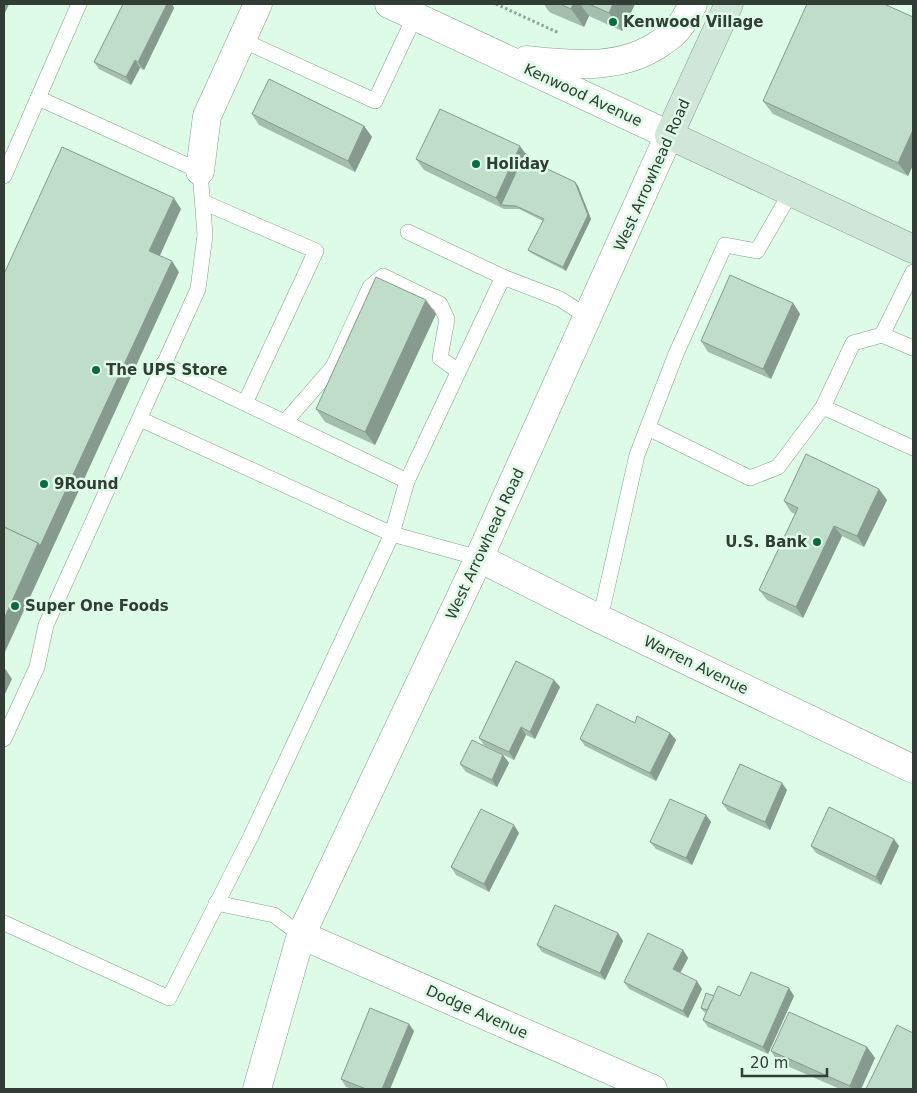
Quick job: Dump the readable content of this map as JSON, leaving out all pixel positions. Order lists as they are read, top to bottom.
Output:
{
  "streets": {
    "main road": ["Kenwood Avenue", "West Arrowhead Road"],
    "street": ["Warren Avenue", "Dodge Avenue"]
  },
  "crossings": [
    ["Kenwood Avenue", "West Arrowhead Road"],
    ["West Arrowhead Road", "Warren Avenue"],
    ["West Arrowhead Road", "Dodge Avenue"]
  ],
  "places": [
    "Kenwood Village",
    "Holiday",
    "The UPS Store",
    "9Round",
    "U.S. Bank",
    "Super One Foods"
  ],
  "scale_bar": "20 m"
}
